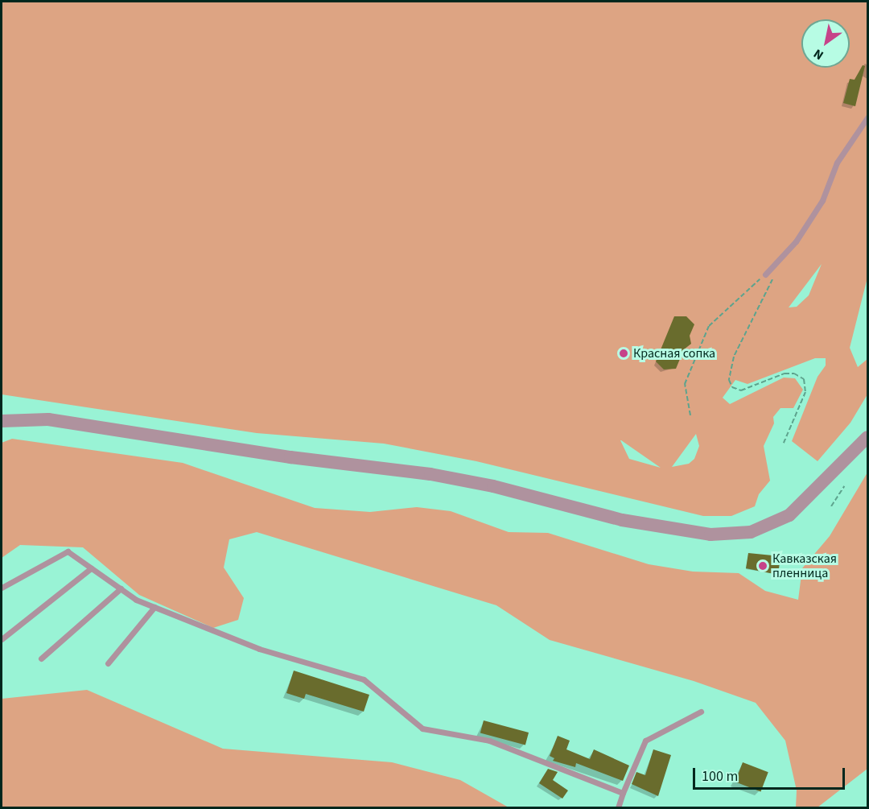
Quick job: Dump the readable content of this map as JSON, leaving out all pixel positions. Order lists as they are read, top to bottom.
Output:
{
  "places": ["Красная сопка", "Кавказская пленница"],
  "scale_bar": "100 m",
  "north": "bottom left"
}
